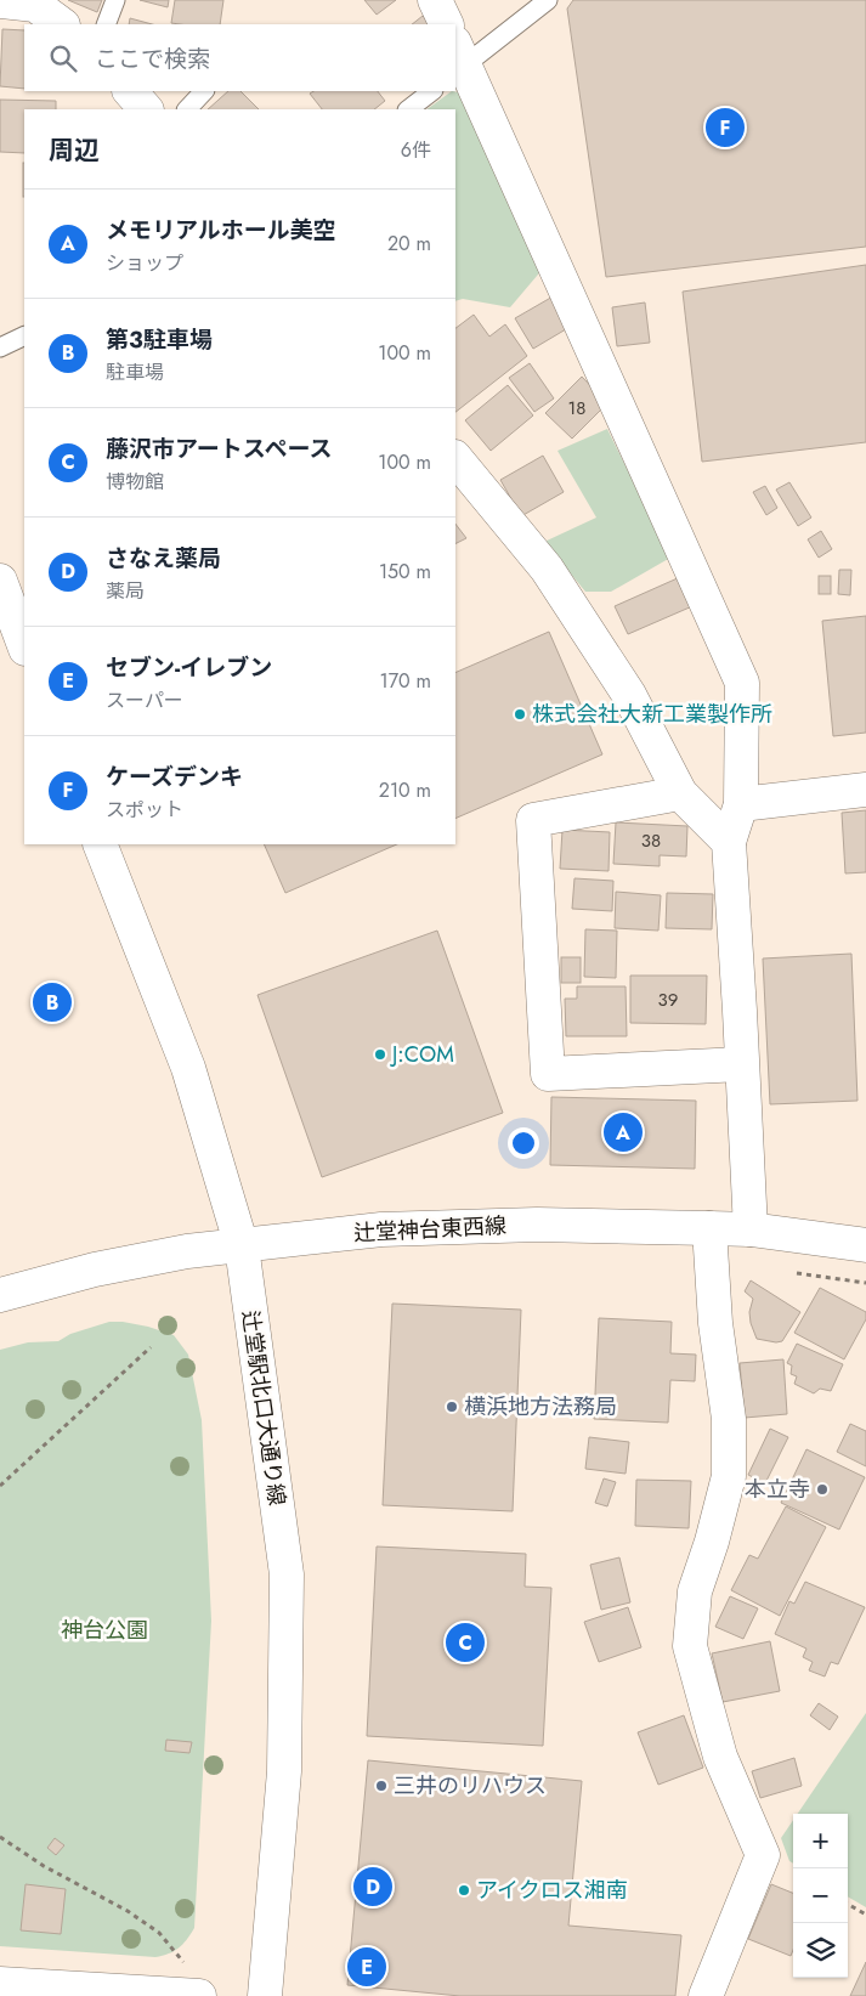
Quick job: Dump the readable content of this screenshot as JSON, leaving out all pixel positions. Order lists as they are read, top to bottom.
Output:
{
  "streets": {
    "street": ["辻堂神台東西線", "辻堂駅北口大通り線"]
  },
  "crossings": [
    ["辻堂神台東西線", "辻堂駅北口大通り線"]
  ],
  "parks": ["神台公園"],
  "places": [
    "株式会社大新工業製作所",
    "J:COM",
    "横浜地方法務局",
    "本立寺",
    "三井のリハウス",
    "アイクロス湘南"
  ],
  "house_numbers": ["18", "38", "39"],
  "page": {
    "search": "ここで検索",
    "pins": [
      "F",
      "B",
      "A",
      "C",
      "D",
      "E"
    ],
    "heading": ["周辺", "6件"],
    "list": [
      {
        "mark": "A",
        "name": "メモリアルホール美空",
        "note": "ショップ",
        "value": "20 m"
      },
      {
        "mark": "B",
        "name": "第３駐車場",
        "note": "駐車場",
        "value": "100 m"
      },
      {
        "mark": "C",
        "name": "藤沢市アートスペース",
        "note": "博物館",
        "value": "100 m"
      },
      {
        "mark": "D",
        "name": "さなえ薬局",
        "note": "薬局",
        "value": "150 m"
      },
      {
        "mark": "E",
        "name": "セブン-イレブン",
        "note": "スーパー",
        "value": "170 m"
      },
      {
        "mark": "F",
        "name": "ケーズデンキ",
        "note": "スポット",
        "value": "210 m"
      }
    ],
    "map_buttons": ["+", "−"]
  }
}
